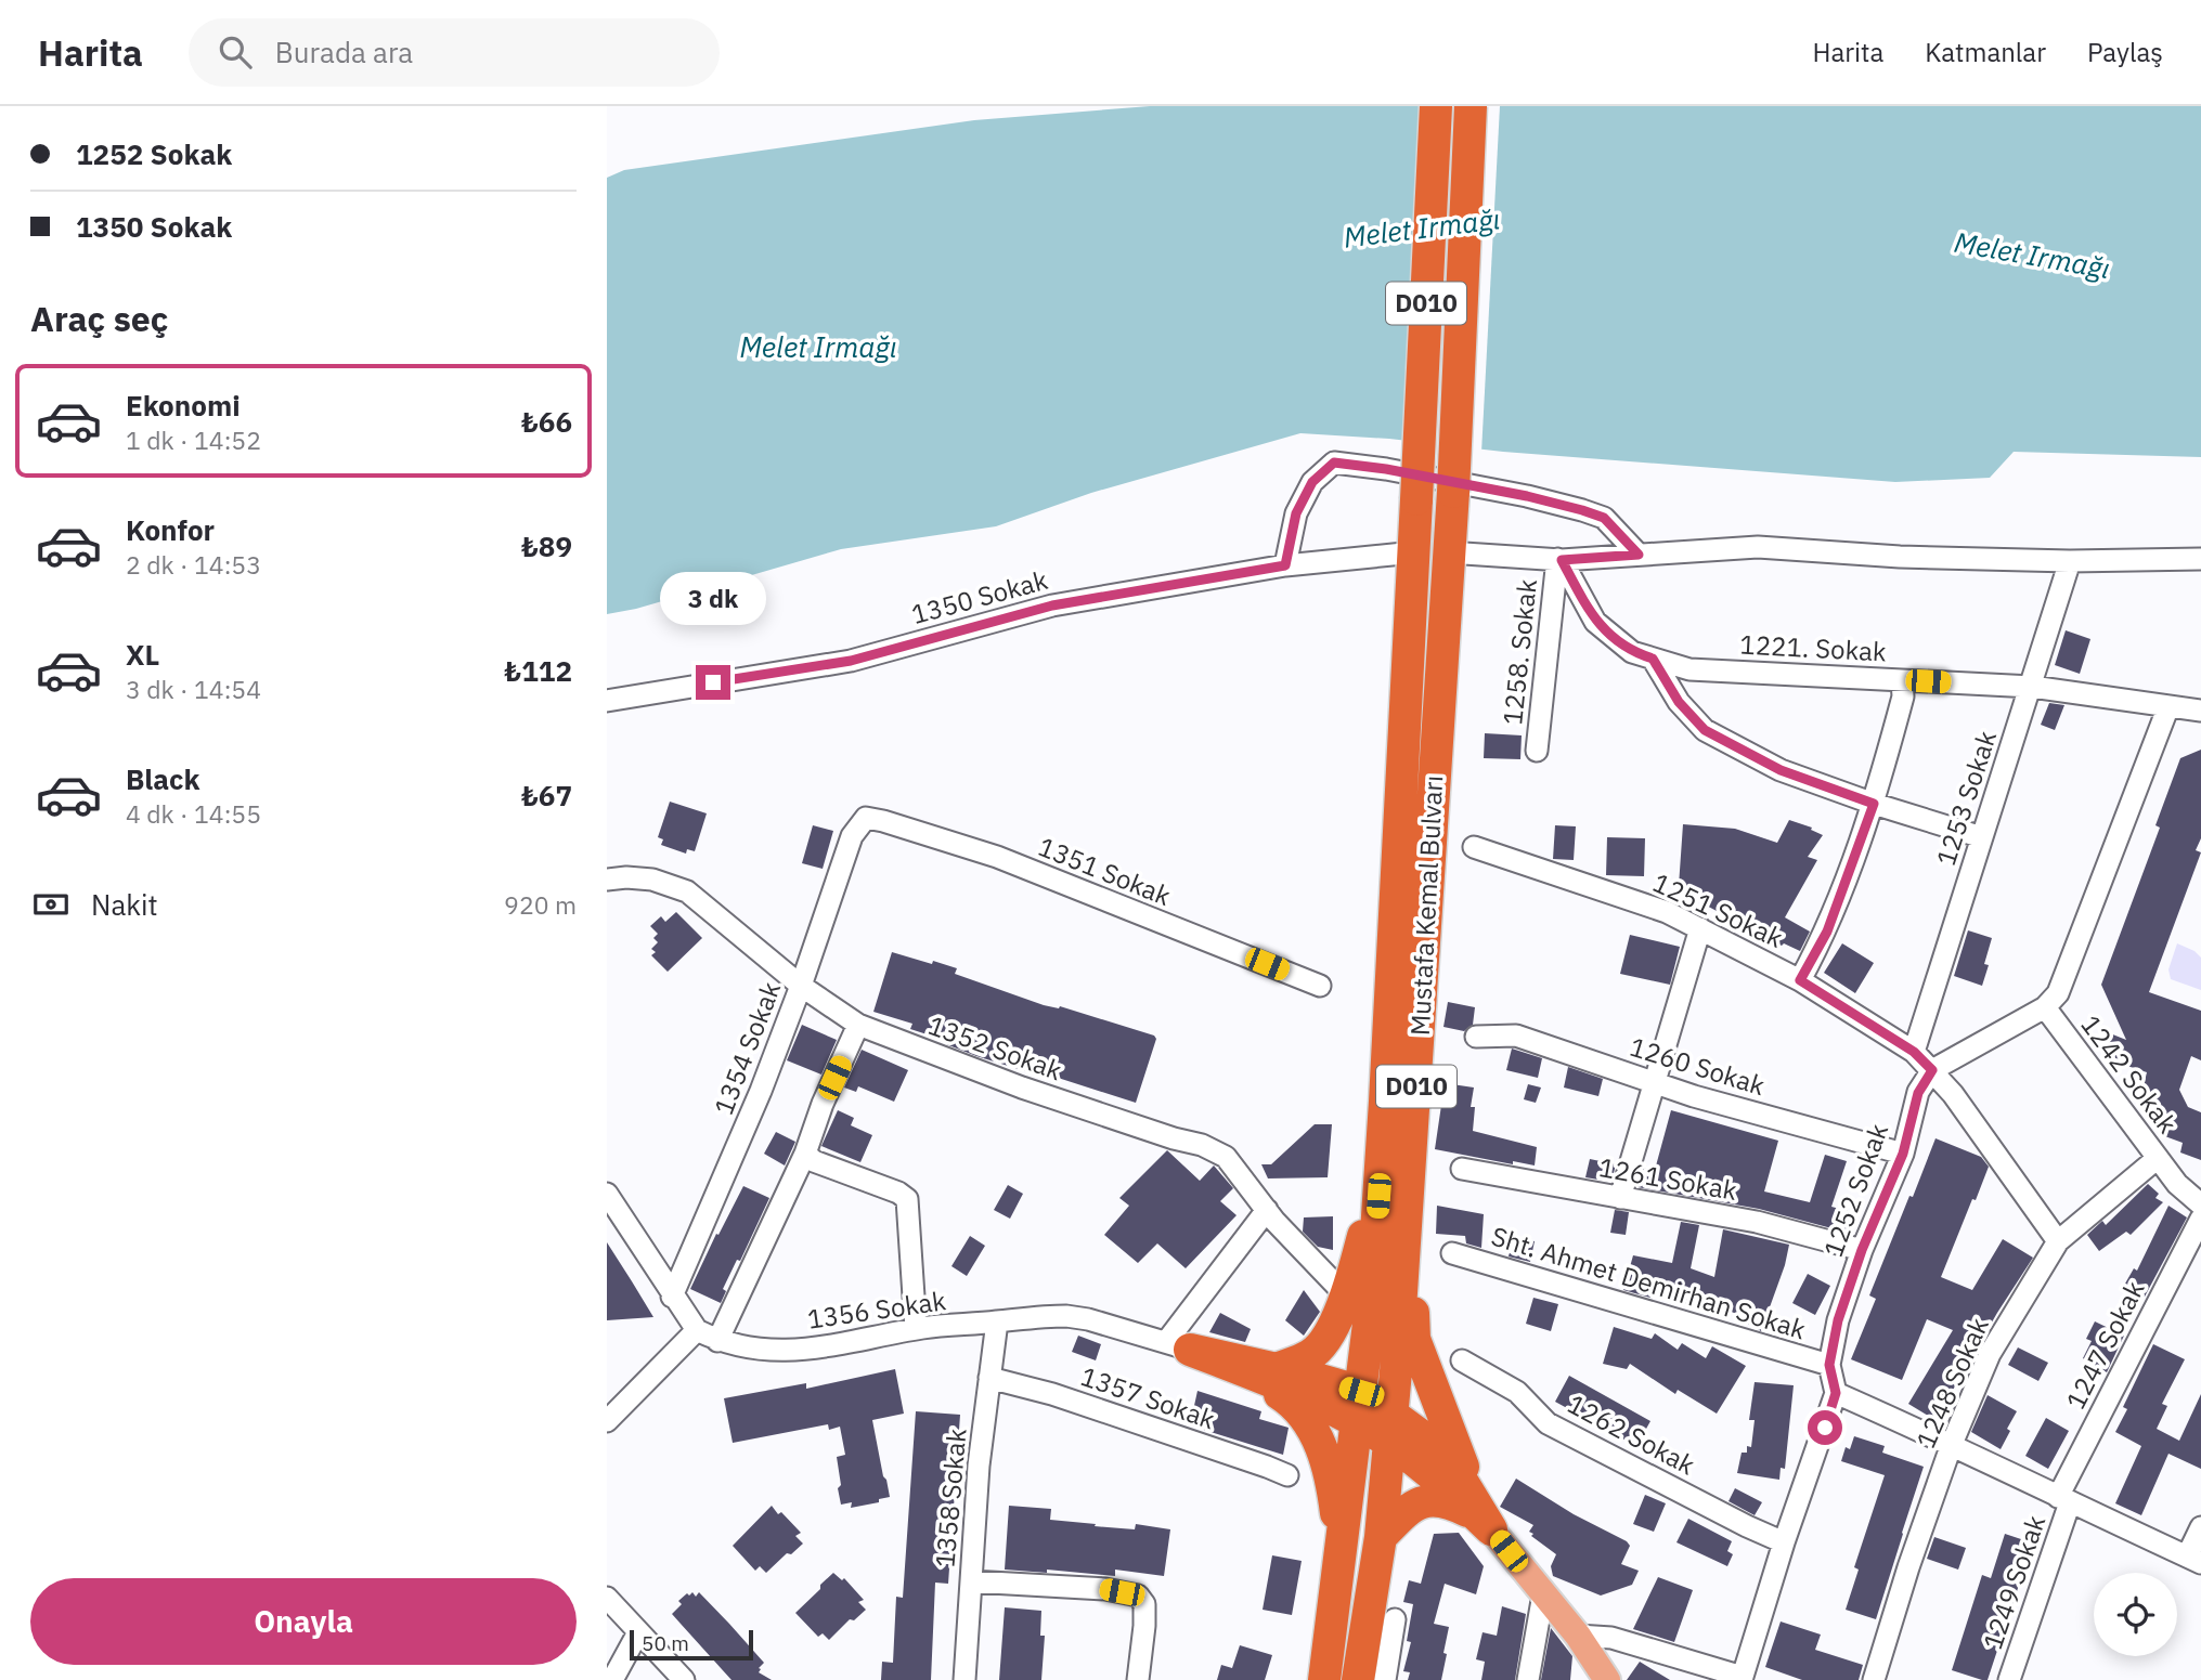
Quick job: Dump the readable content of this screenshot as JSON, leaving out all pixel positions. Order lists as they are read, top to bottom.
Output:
{
  "streets": {
    "highway": ["D010", "Mustafa Kemal Bulvarı"],
    "street": [
      "1350 Sokak",
      "1221. Sokak",
      "1258. Sokak",
      "1253 Sokak",
      "1351 Sokak",
      "1251 Sokak",
      "1354 Sokak",
      "1352 Sokak",
      "1260 Sokak",
      "1242 Sokak",
      "1261 Sokak",
      "1252 Sokak",
      "Sht. Ahmet Demirhan Sokak",
      "1356 Sokak",
      "1247 Sokak",
      "1248 Sokak",
      "1357 Sokak",
      "1262 Sokak",
      "1358 Sokak",
      "1249 Sokak"
    ]
  },
  "crossings": [
    ["1350 Sokak", "Mustafa Kemal Bulvarı"],
    ["1221. Sokak", "1258. Sokak"],
    ["1221. Sokak", "1253 Sokak"],
    ["1253 Sokak", "1251 Sokak"],
    ["1351 Sokak", "1354 Sokak"],
    ["1251 Sokak", "1252 Sokak"],
    ["1251 Sokak", "1248 Sokak"],
    ["1354 Sokak", "1352 Sokak"],
    ["1260 Sokak", "1252 Sokak"],
    ["1242 Sokak", "1248 Sokak"],
    ["1261 Sokak", "1252 Sokak"],
    ["1252 Sokak", "Sht. Ahmet Demirhan Sokak"],
    ["1356 Sokak", "1358 Sokak"],
    ["1247 Sokak", "1249 Sokak"],
    ["1357 Sokak", "1358 Sokak"]
  ],
  "water": ["Melet Irmağı"],
  "scale_bar": "50 m",
  "page": {
    "header": "Harita",
    "search": "Burada ara",
    "nav": ["Harita", "Katmanlar", "Paylaş"],
    "banner": ["1252 Sokak", "1350 Sokak"],
    "heading": "Araç seç",
    "list": [
      {
        "name": "Ekonomi",
        "note": "1 dk · 14:52",
        "value": "₺66"
      },
      {
        "name": "Konfor",
        "note": "2 dk · 14:53",
        "value": "₺89"
      },
      {
        "name": "XL",
        "note": "3 dk · 14:54",
        "value": "₺112"
      },
      {
        "name": "Black",
        "note": "4 dk · 14:55",
        "value": "₺67"
      }
    ],
    "bubble": "3 dk",
    "pay": ["Nakit", "920 m"],
    "buttons": "Onayla",
    "scale": "50 m"
  }
}
